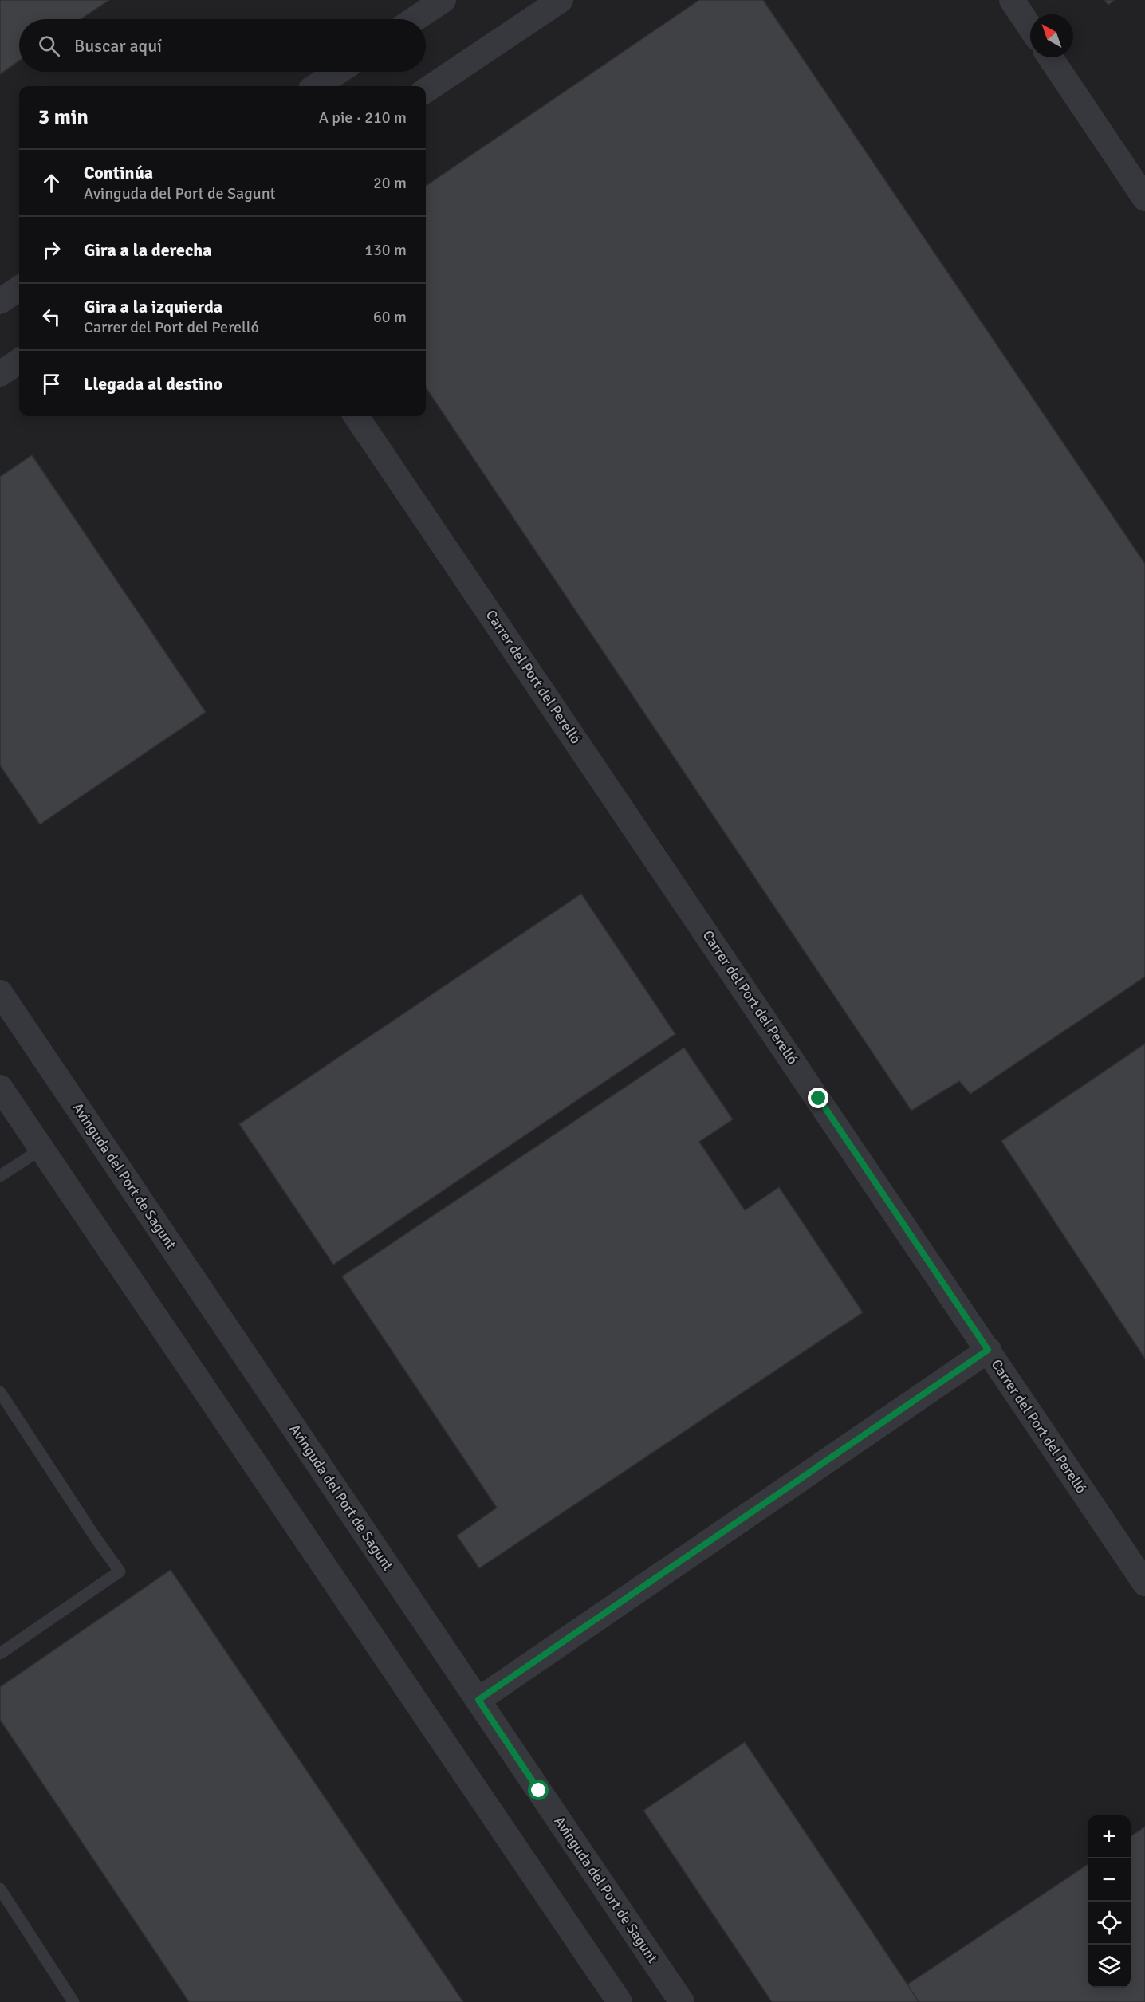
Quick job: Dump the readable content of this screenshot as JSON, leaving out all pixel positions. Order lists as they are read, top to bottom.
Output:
{
  "streets": {
    "street": ["Carrer del Port del Perelló", "Avinguda del Port de Sagunt"]
  },
  "north": "top left",
  "page": {
    "search": "Buscar aquí",
    "heading": ["3 min", "A pie · 210 m"],
    "list": [
      ["Continúa", "Avinguda del Port de Sagunt", "20 m"],
      ["Gira a la derecha", "130 m"],
      ["Gira a la izquierda", "Carrer del Port del Perelló", "60 m"],
      "Llegada al destino"
    ],
    "map_buttons": ["+", "−"]
  }
}
